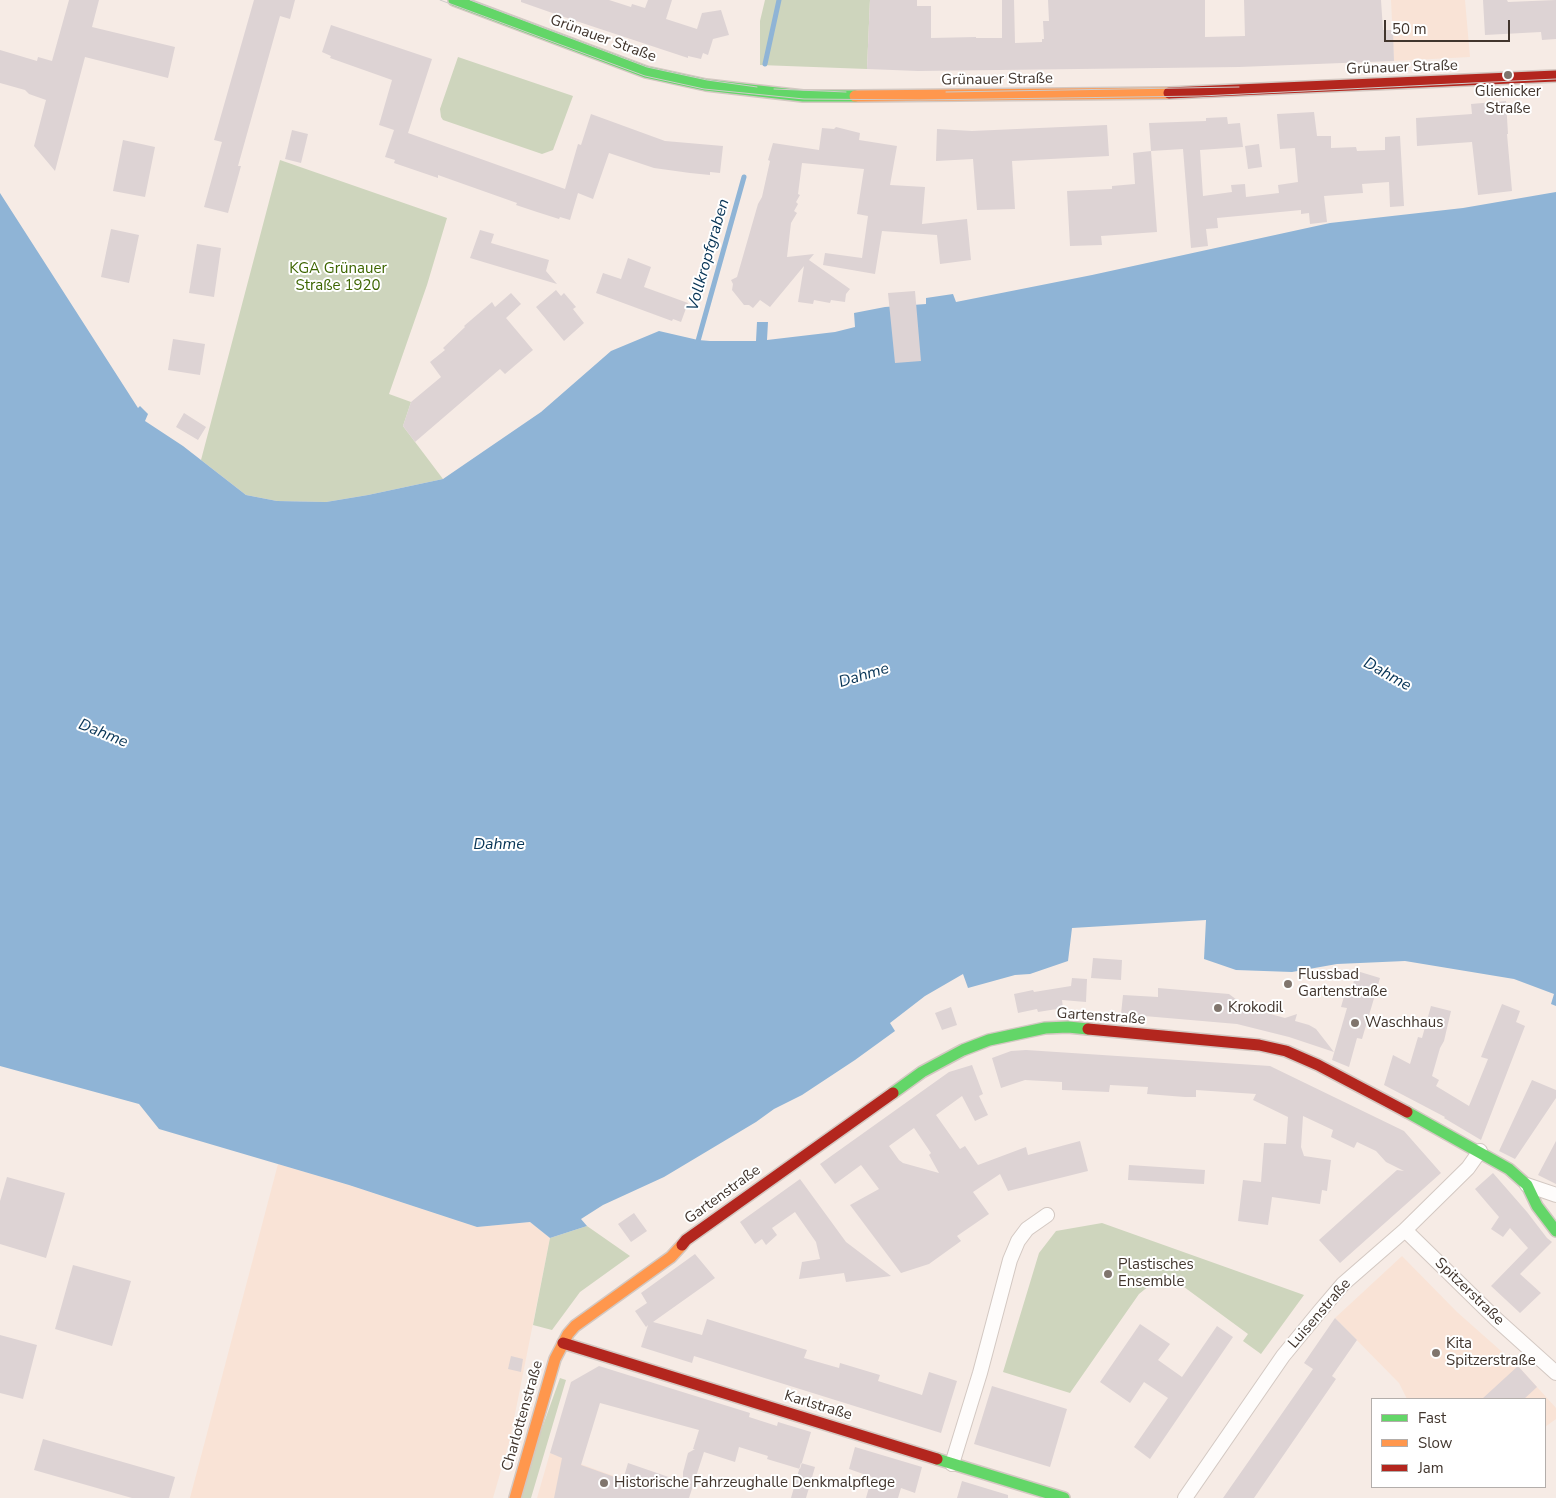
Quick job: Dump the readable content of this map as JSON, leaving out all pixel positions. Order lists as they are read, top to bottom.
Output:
{
  "streets": {
    "street": [
      "Grünauer Straße",
      "Gartenstraße",
      "Spitzerstraße",
      "Luisenstraße",
      "Karlstraße",
      "Charlottenstraße"
    ]
  },
  "crossings": [
    ["Gartenstraße", "Luisenstraße"],
    ["Gartenstraße", "Karlstraße"],
    ["Gartenstraße", "Charlottenstraße"],
    ["Spitzerstraße", "Luisenstraße"],
    ["Karlstraße", "Charlottenstraße"]
  ],
  "water": ["Vollkropfgraben", "Dahme"],
  "parks": ["KGA Grünauer Straße 1920"],
  "places": [
    "Glienicker Straße",
    "Flussbad Gartenstraße",
    "Krokodil",
    "Waschhaus",
    "Plastisches Ensemble",
    "Kita Spitzerstraße",
    "Historische Fahrzeughalle Denkmalpflege"
  ],
  "legend": ["Fast", "Slow", "Jam"],
  "scale_bar": "50 m"
}
